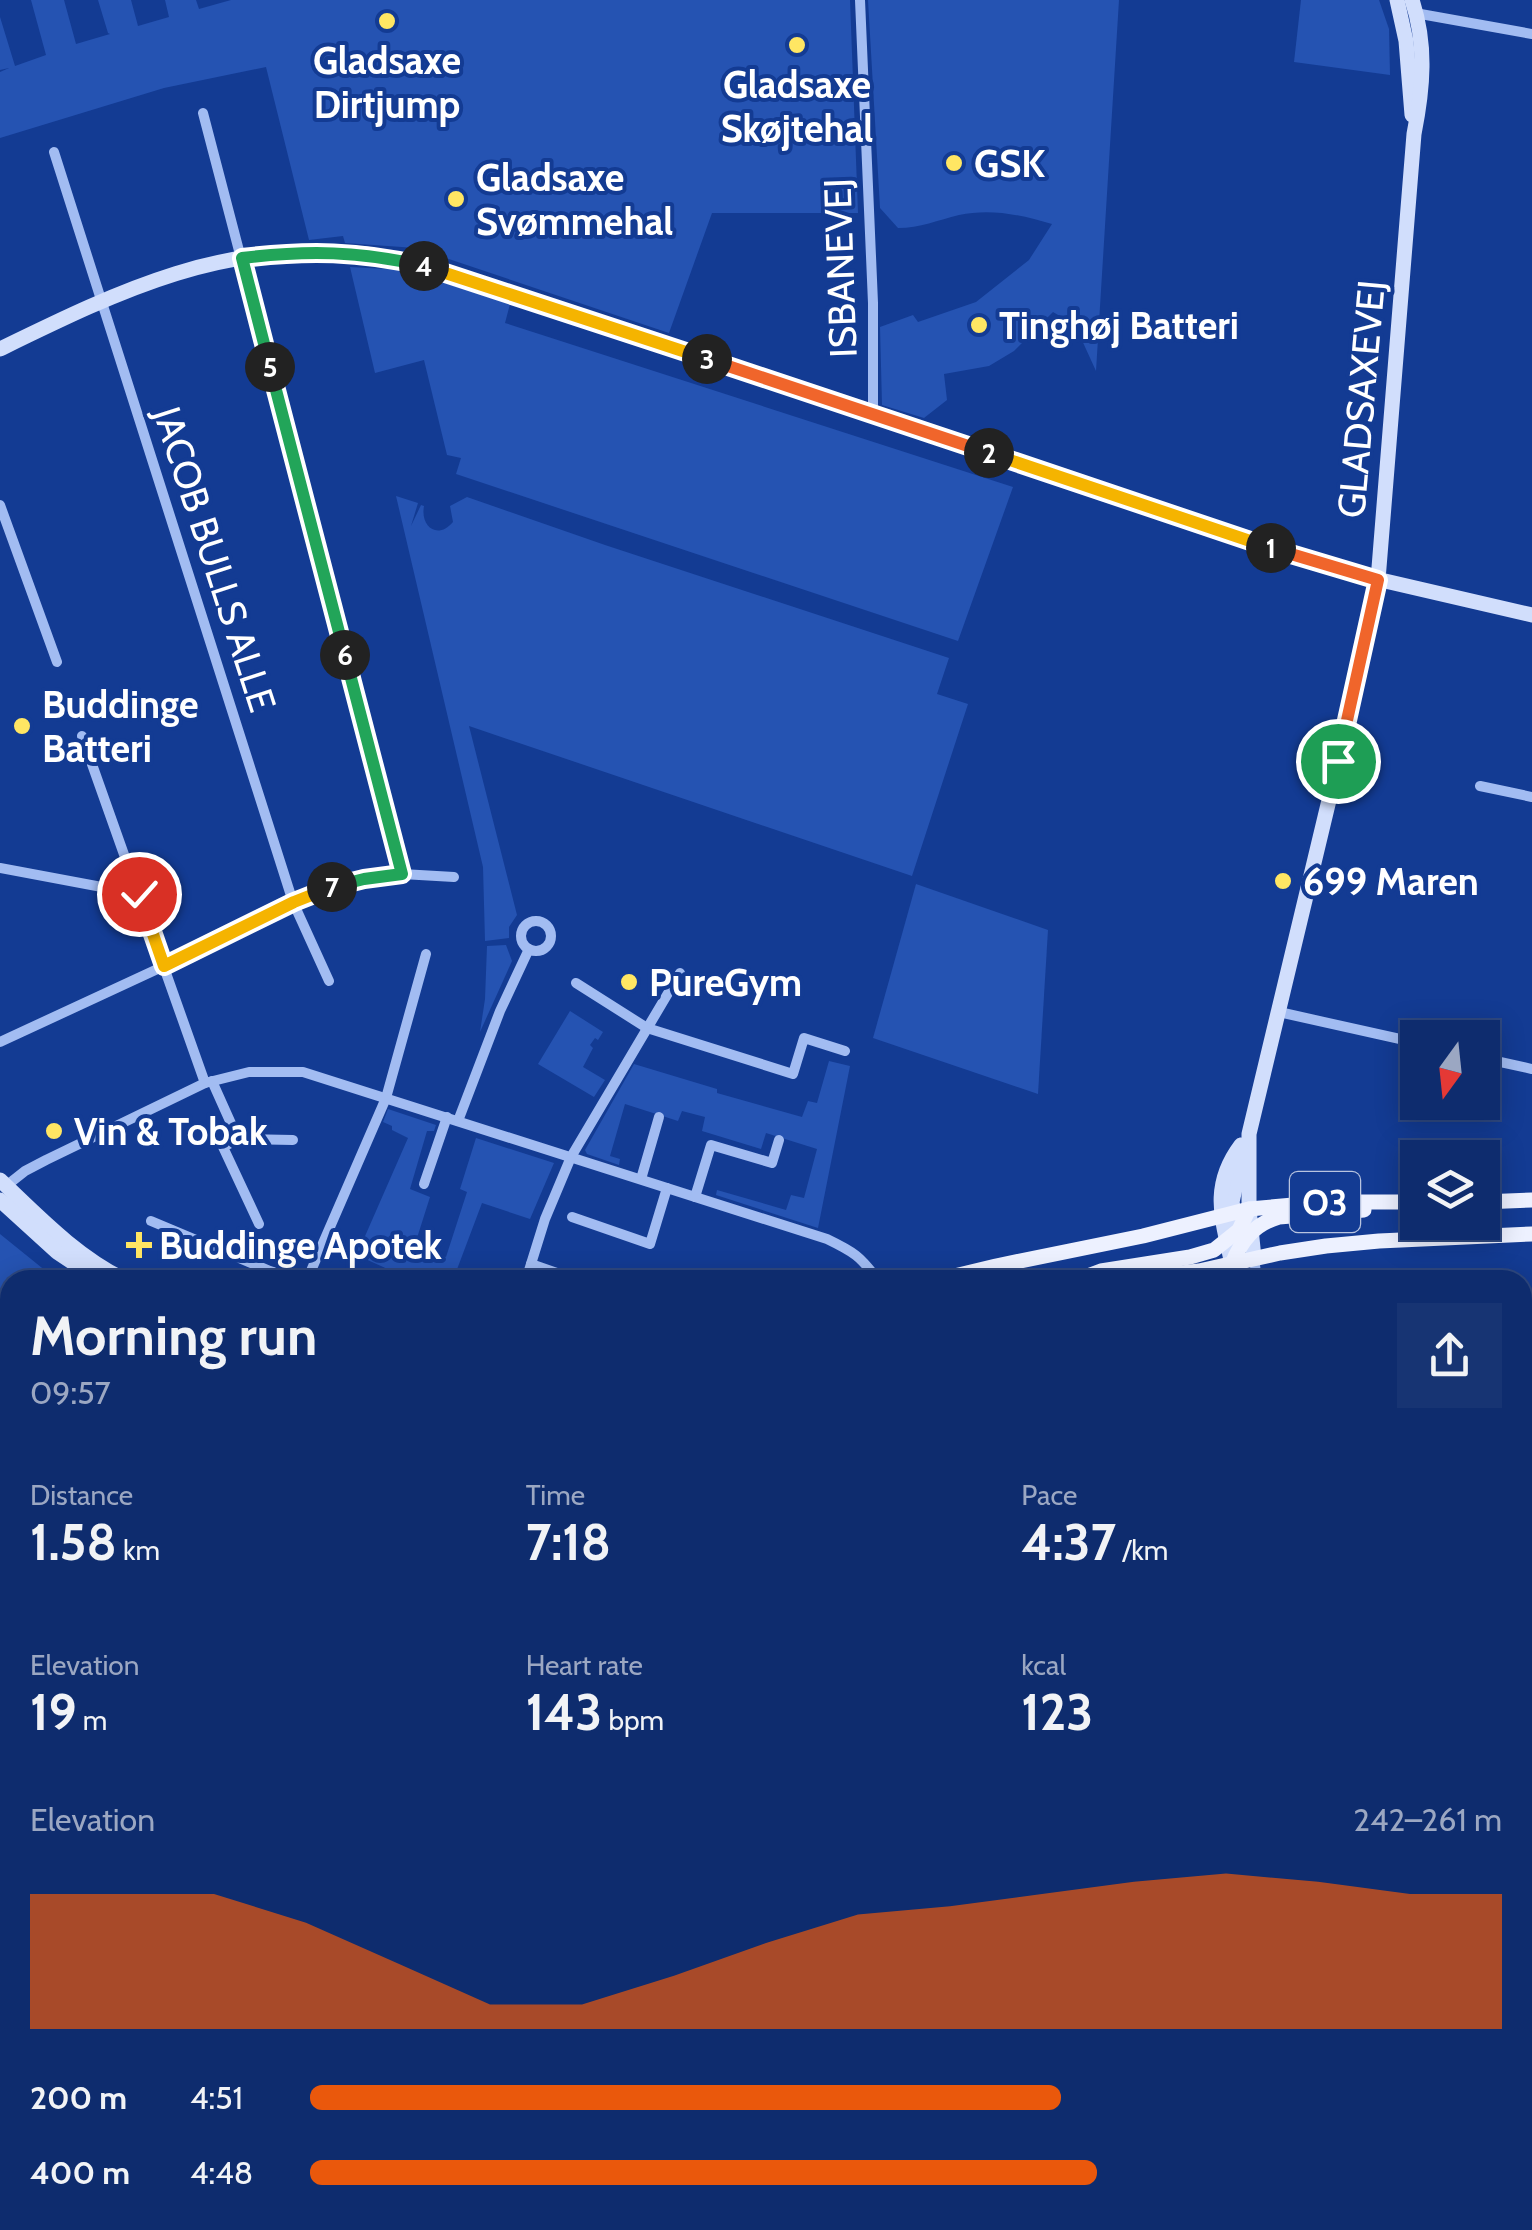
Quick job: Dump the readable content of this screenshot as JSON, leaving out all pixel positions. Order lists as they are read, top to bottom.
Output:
{
  "streets": {
    "main road": ["O3"],
    "street": ["ISBANEVEJ", "GLADSAXEVEJ", "JACOB BULLS ALLE"]
  },
  "crossings": [
    ["GLADSAXEVEJ", "O3"]
  ],
  "places": {
    "other": [
      "Gladsaxe Dirtjump",
      "Gladsaxe Skøjtehal",
      "GSK",
      "Gladsaxe Svømmehal",
      "Tinghøj Batteri",
      "Buddinge Batteri",
      "699 Maren",
      "PureGym",
      "Vin & Tobak"
    ],
    "health": ["Buddinge Apotek"]
  },
  "north": "bottom",
  "page": {
    "pins": [
      "4",
      "3",
      "5",
      "2",
      "1",
      "6",
      "7"
    ],
    "heading": ["Morning run", "09:57"],
    "stats": [
      ["Distance", "1.58 km"],
      ["Time", "7:18"],
      ["Pace", "4:37 /km"],
      ["Elevation", "19 m"],
      ["Heart rate", "143 bpm"],
      ["kcal", "123"]
    ],
    "chart": ["Elevation", "242–261 m"],
    "list": [
      {
        "name": "200 m",
        "note": "4:51"
      },
      {
        "name": "400 m",
        "note": "4:48"
      }
    ]
  }
}
